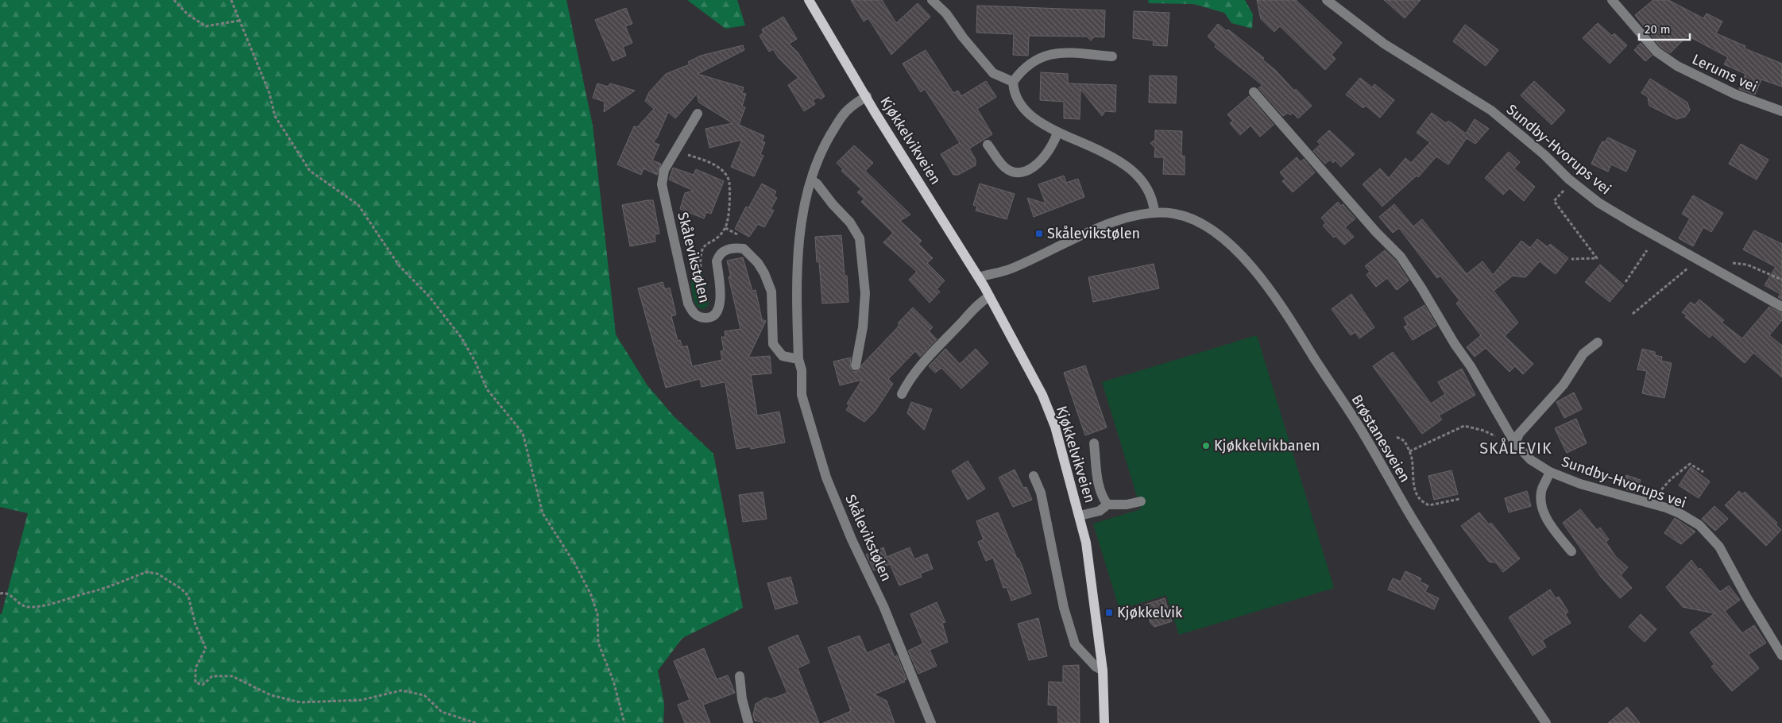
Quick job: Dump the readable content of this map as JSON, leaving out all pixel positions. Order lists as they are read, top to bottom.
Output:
{
  "streets": {
    "main road": ["Kjøkkelvikveien"],
    "street": [
      "Lerums vei",
      "Sundby-Hvorups vei",
      "Skålevikstølen",
      "Brøstanesveien"
    ]
  },
  "crossings": [
    ["Kjøkkelvikveien", "Skålevikstølen"],
    ["Kjøkkelvikveien", "Brøstanesveien"]
  ],
  "districts": ["SKÅLEVIK"],
  "places": {
    "transit": ["Skålevikstølen", "Kjøkkelvik"],
    "other": ["Kjøkkelvikbanen"]
  },
  "scale_bar": "20 m"
}
